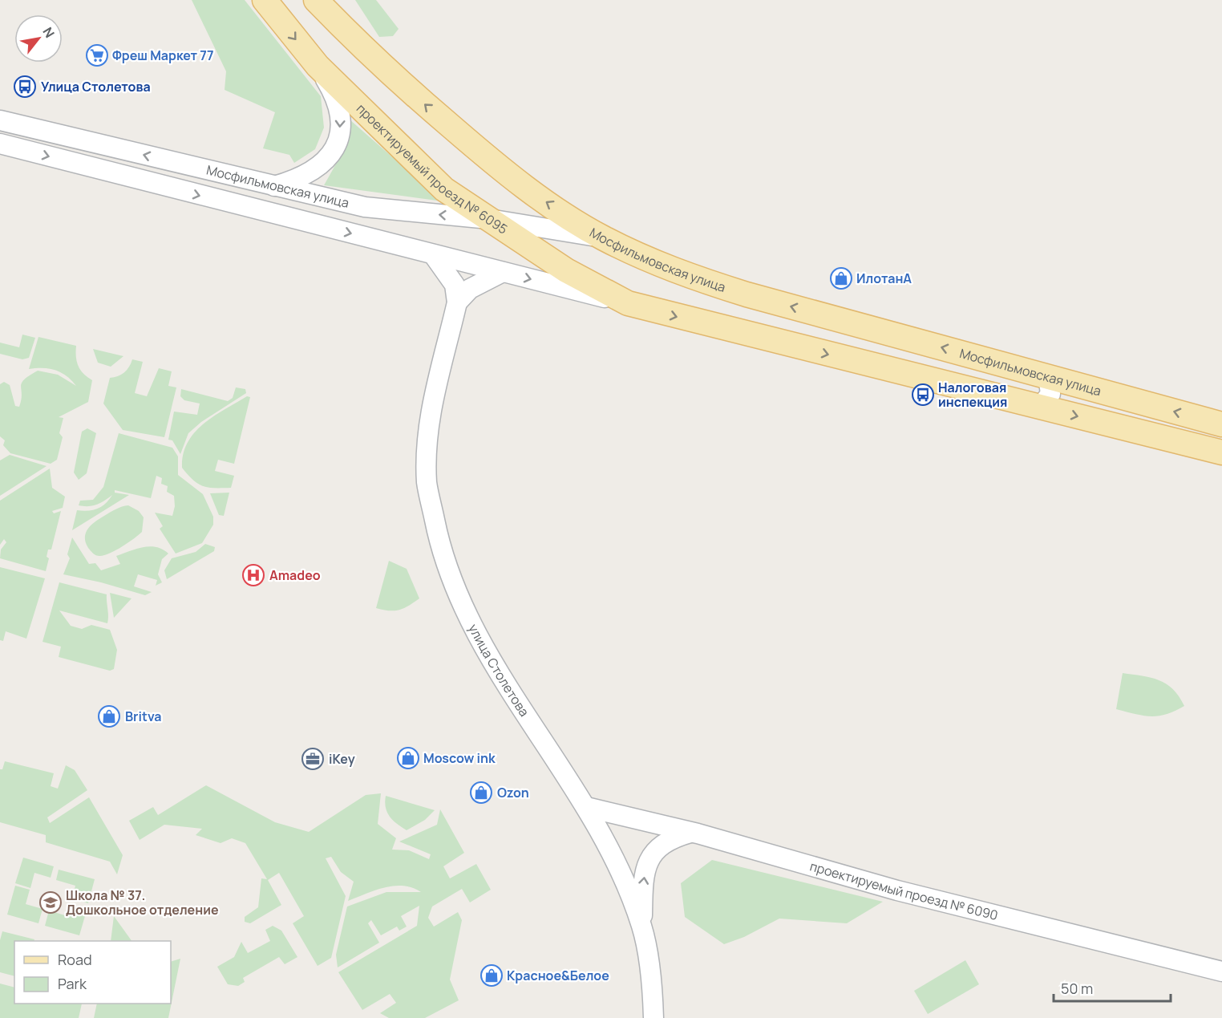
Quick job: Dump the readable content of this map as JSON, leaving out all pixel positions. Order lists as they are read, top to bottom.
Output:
{
  "streets": {
    "main road": ["проектируемый проезд № 6095", "Мосфильмовская улица"],
    "street": ["улица Столетова", "проектируемый проезд № 6090"]
  },
  "crossings": [
    ["проектируемый проезд № 6095", "Мосфильмовская улица"],
    ["Мосфильмовская улица", "улица Столетова"],
    ["улица Столетова", "проектируемый проезд № 6090"]
  ],
  "places": {
    "supermarket": ["Фреш Маркет 77"],
    "bus stop": ["Улица Столетова", "Налоговая инспекция"],
    "shop": [
      "ИлотанА",
      "Britva",
      "Moscow ink",
      "Ozon",
      "Красное&Белое"
    ],
    "hospital": ["Amadeo"],
    "office": ["iKey"],
    "school or university": ["Школа № 37. Дошкольное отделение"]
  },
  "legend": ["Road", "Park"],
  "scale_bar": "50 m",
  "north": "top right"
}
